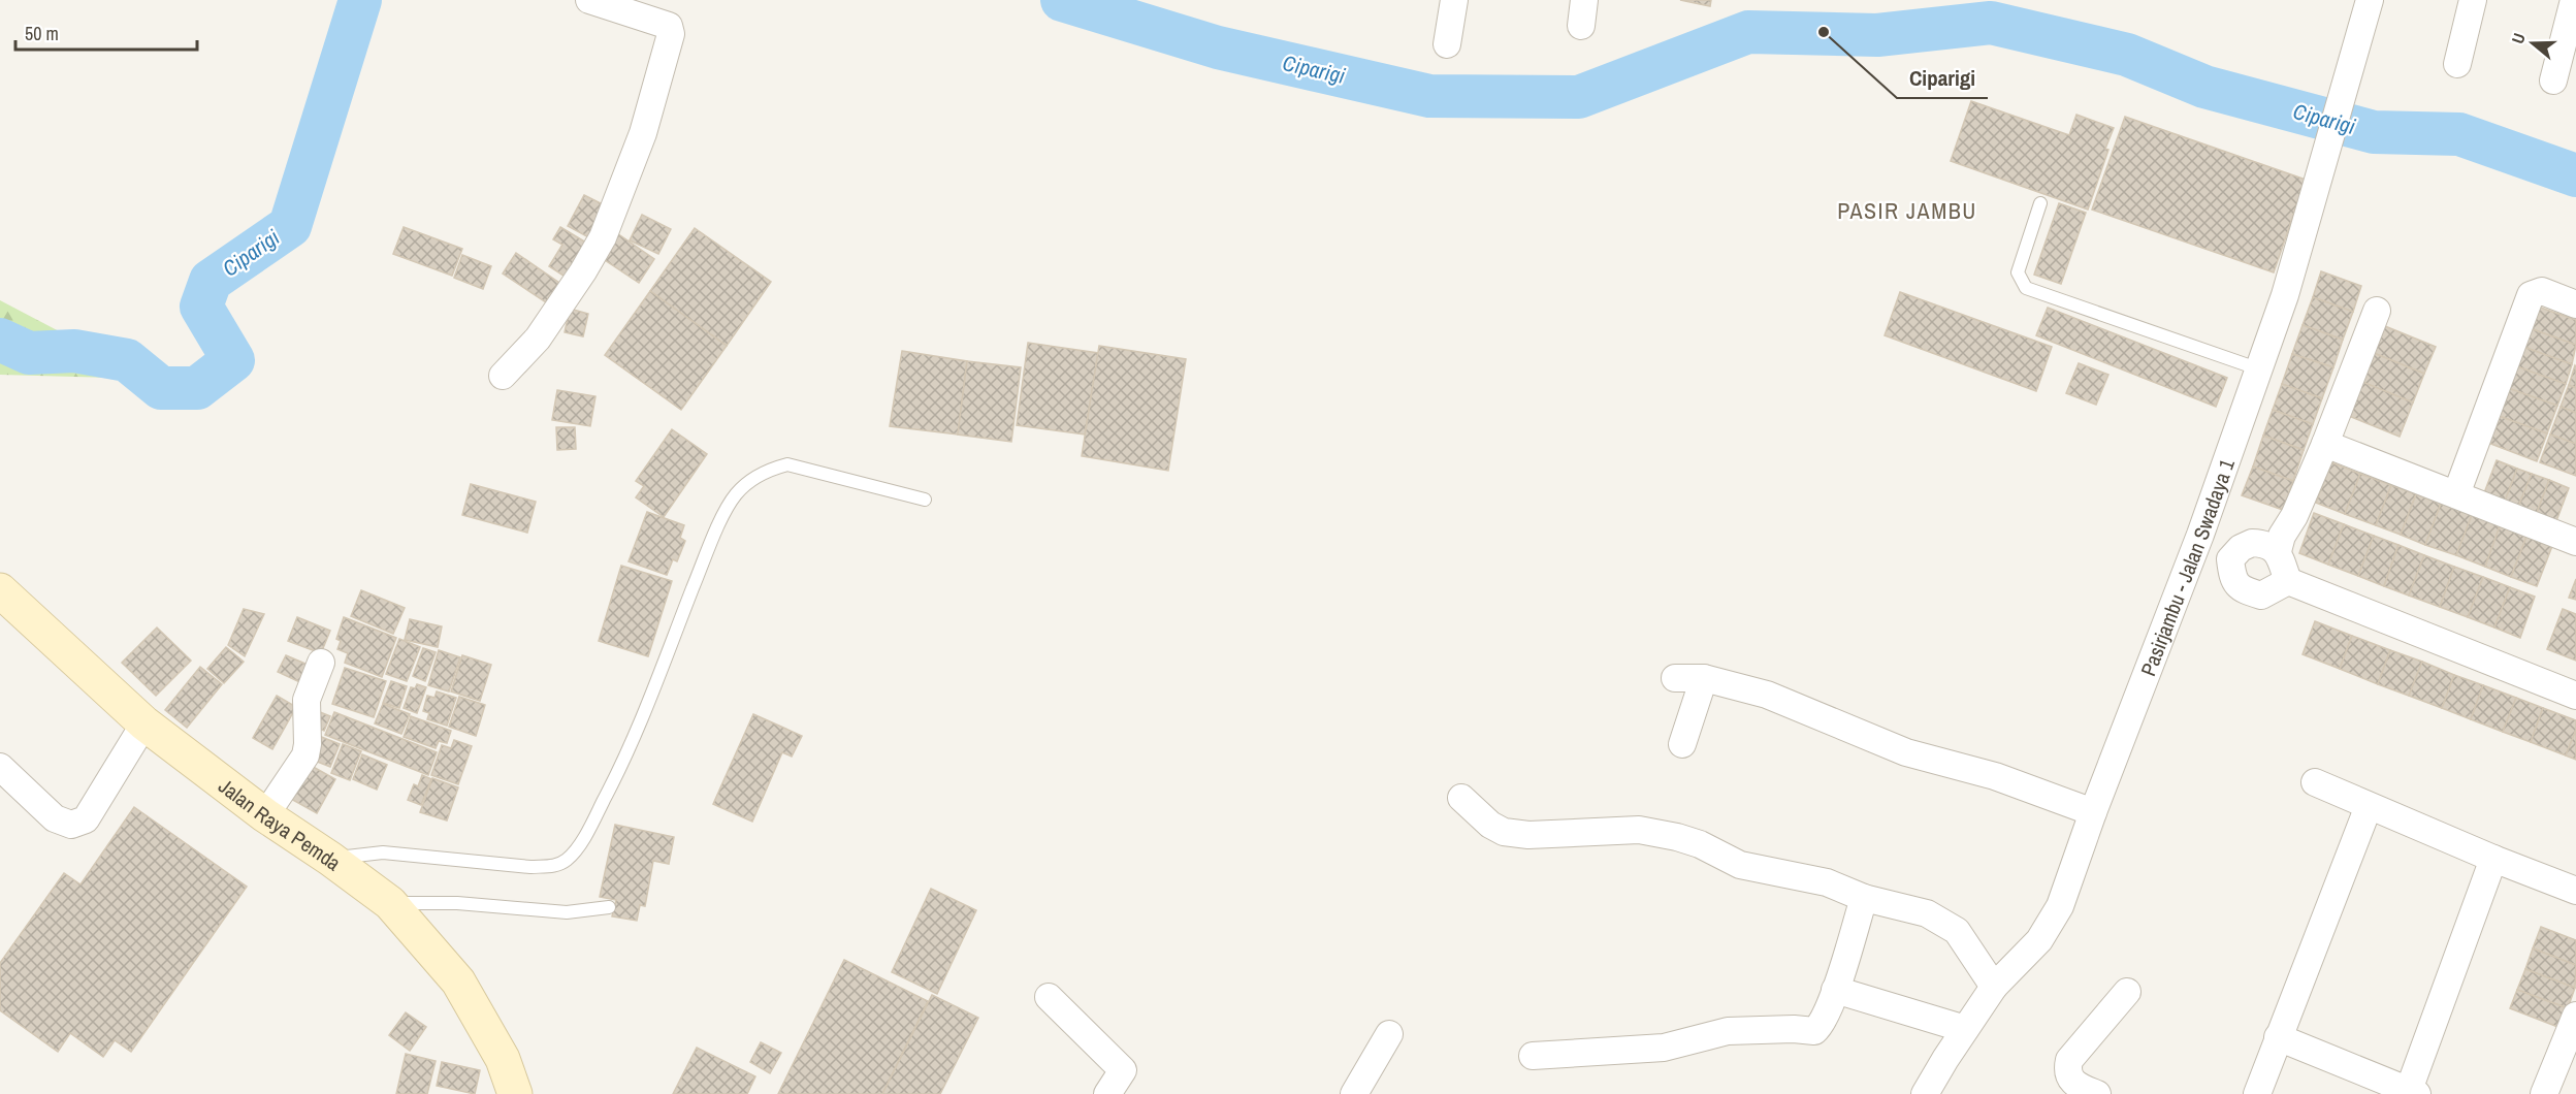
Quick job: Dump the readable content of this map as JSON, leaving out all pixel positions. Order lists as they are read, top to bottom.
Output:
{
  "streets": {
    "main road": ["Jalan Raya Pemda"],
    "street": ["Pasirjambu - Jalan Swadaya 1"]
  },
  "districts": ["PASIR JAMBU"],
  "water": ["Ciparigi"],
  "places": ["Ciparigi"],
  "scale_bar": "50 m",
  "north": "left"
}
